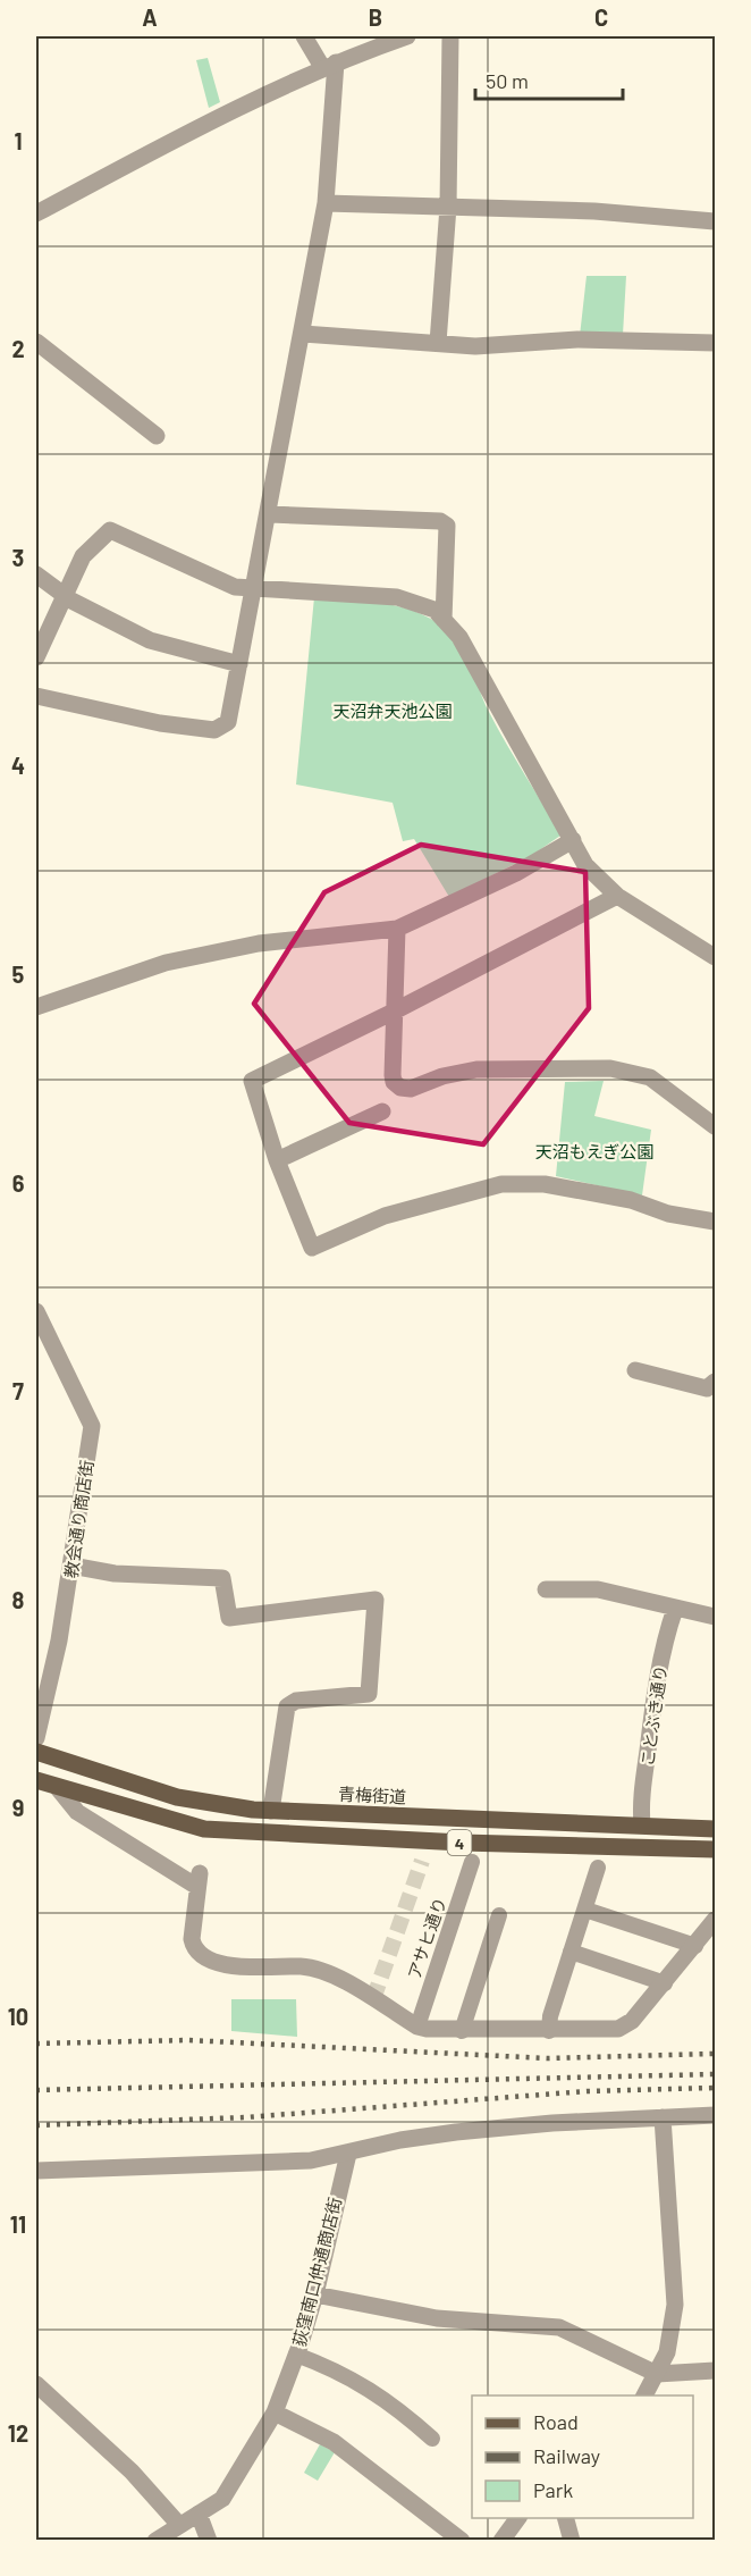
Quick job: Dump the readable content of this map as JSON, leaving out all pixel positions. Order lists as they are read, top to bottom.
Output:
{
  "streets": {
    "main road": ["青梅街道", "4"],
    "street": [
      "教会通り商店街",
      "ことぶき通り",
      "アサヒ通り",
      "荻窪南口仲通商店街"
    ]
  },
  "crossings": [
    ["ことぶき通り", "青梅街道"]
  ],
  "parks": ["天沼弁天池公園", "天沼もえぎ公園"],
  "legend": ["Road", "Railway", "Park"],
  "scale_bar": "50 m",
  "grid": {
    "columns": ["A", "B", "C"],
    "rows": [
      "1",
      "2",
      "3",
      "4",
      "5",
      "6",
      "7",
      "8",
      "9",
      "10",
      "11",
      "12"
    ]
  }
}
